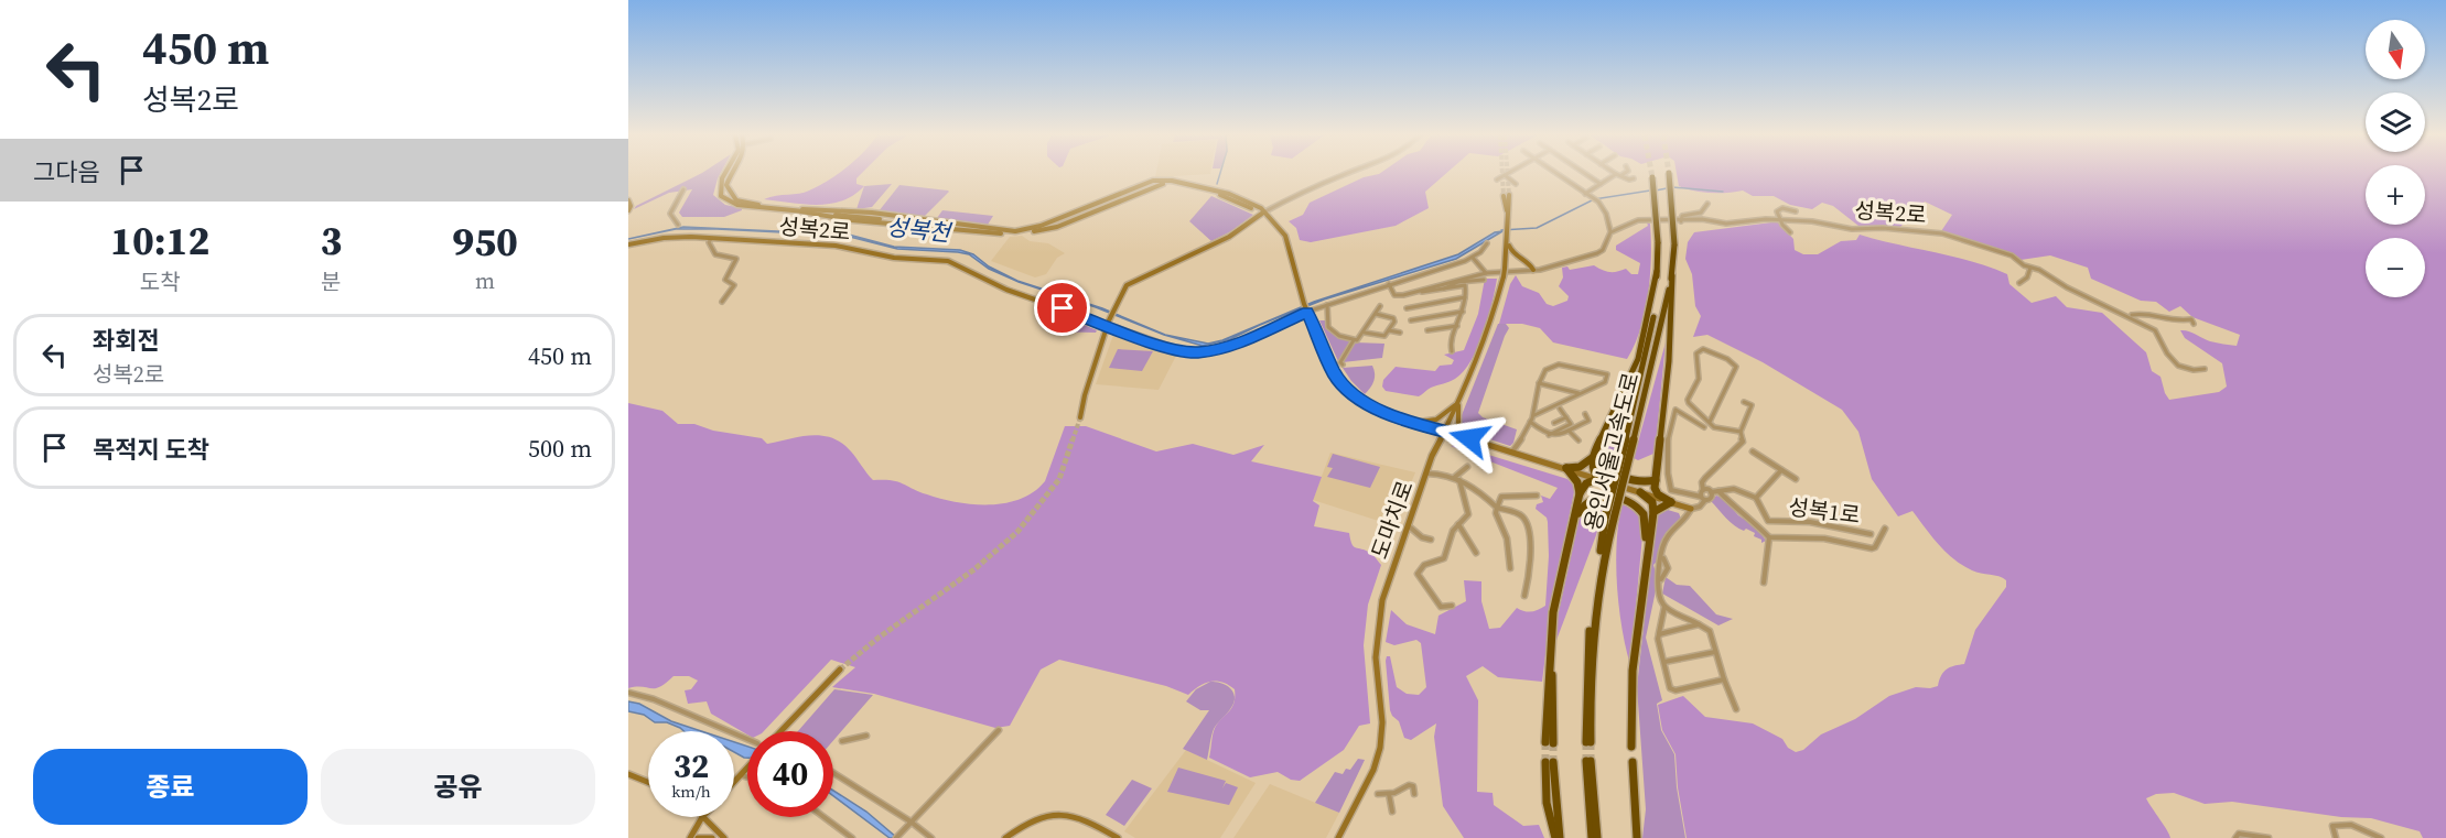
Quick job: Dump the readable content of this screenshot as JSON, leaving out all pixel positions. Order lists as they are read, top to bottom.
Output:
{
  "streets": {
    "highway": ["용인서울고속도로"],
    "street": ["성복2로", "성복1로", "도마치로"]
  },
  "water": ["성복천"],
  "north": "bottom",
  "page": {
    "turn": ["450 m", "성복2로"],
    "map_buttons": ["+", "−"],
    "then": "그다음",
    "eta": [
      "10:12",
      "도착",
      "3",
      "분",
      "950",
      "m"
    ],
    "list": [
      {
        "name": "좌회전",
        "note": "성복2로",
        "value": "450 m"
      },
      {
        "name": "목적지 도착",
        "value": "500 m"
      }
    ],
    "speed": "32 km/h",
    "limit": "40",
    "buttons": ["종료", "공유"]
  }
}
